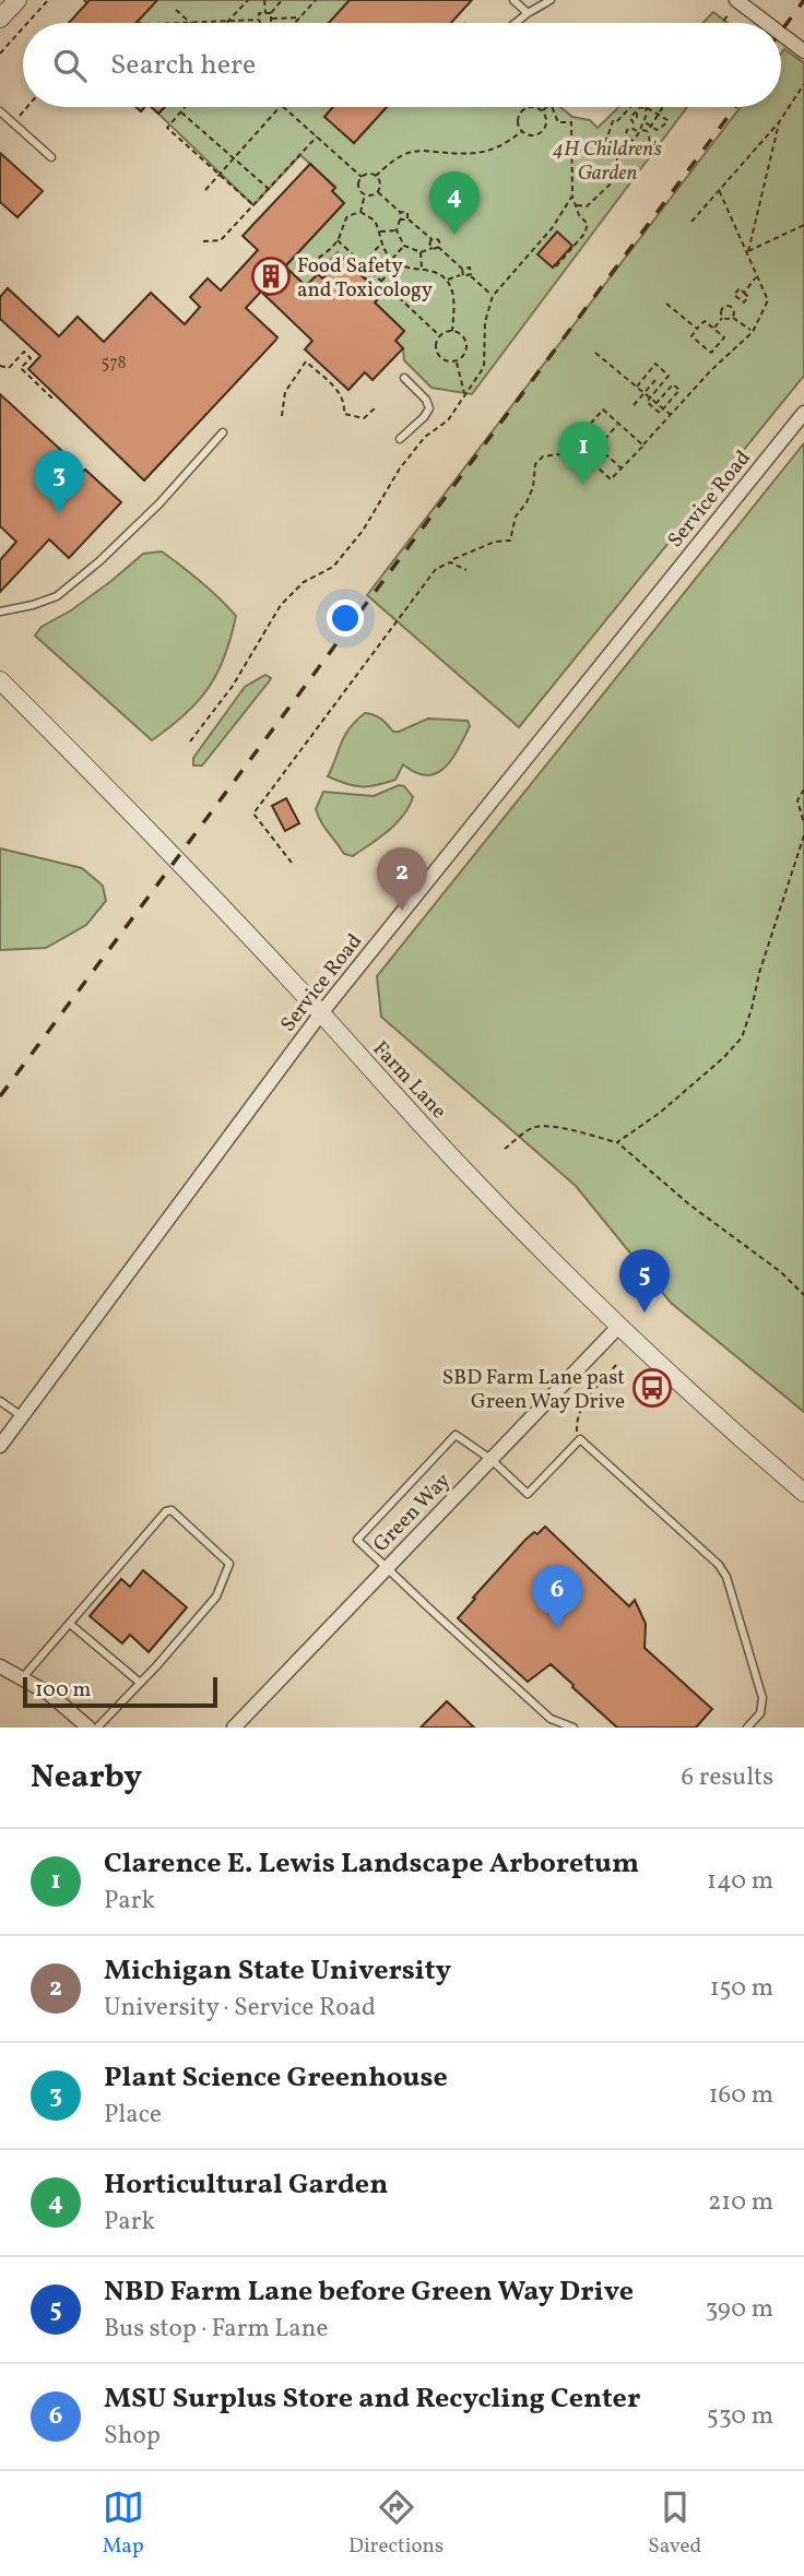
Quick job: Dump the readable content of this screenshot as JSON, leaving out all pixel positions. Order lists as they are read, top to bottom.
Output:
{
  "streets": {
    "street": ["Service Road", "Farm Lane", "Green Way"]
  },
  "crossings": [
    ["Service Road", "Farm Lane"],
    ["Farm Lane", "Green Way"]
  ],
  "parks": ["4H Children's Garden"],
  "places": {
    "building": ["Food Safety and Toxicology"],
    "bus stop": ["SBD Farm Lane past Green Way Drive"]
  },
  "house_numbers": ["578"],
  "scale_bar": "100 m",
  "page": {
    "search": "Search here",
    "pins": [
      "4",
      "1",
      "3",
      "2",
      "5",
      "6"
    ],
    "scale": "100 m",
    "heading": ["Nearby", "6 results"],
    "list": [
      {
        "mark": "1",
        "name": "Clarence E. Lewis Landscape Arboretum",
        "note": "Park",
        "value": "140 m"
      },
      {
        "mark": "2",
        "name": "Michigan State University",
        "note": "University · Service Road",
        "value": "150 m"
      },
      {
        "mark": "3",
        "name": "Plant Science Greenhouse",
        "note": "Place",
        "value": "160 m"
      },
      {
        "mark": "4",
        "name": "Horticultural Garden",
        "note": "Park",
        "value": "210 m"
      },
      {
        "mark": "5",
        "name": "NBD Farm Lane before Green Way Drive",
        "note": "Bus stop · Farm Lane",
        "value": "390 m"
      },
      {
        "mark": "6",
        "name": "MSU Surplus Store and Recycling Center",
        "note": "Shop",
        "value": "530 m"
      }
    ],
    "nav": ["Map", "Directions", "Saved"]
  }
}
